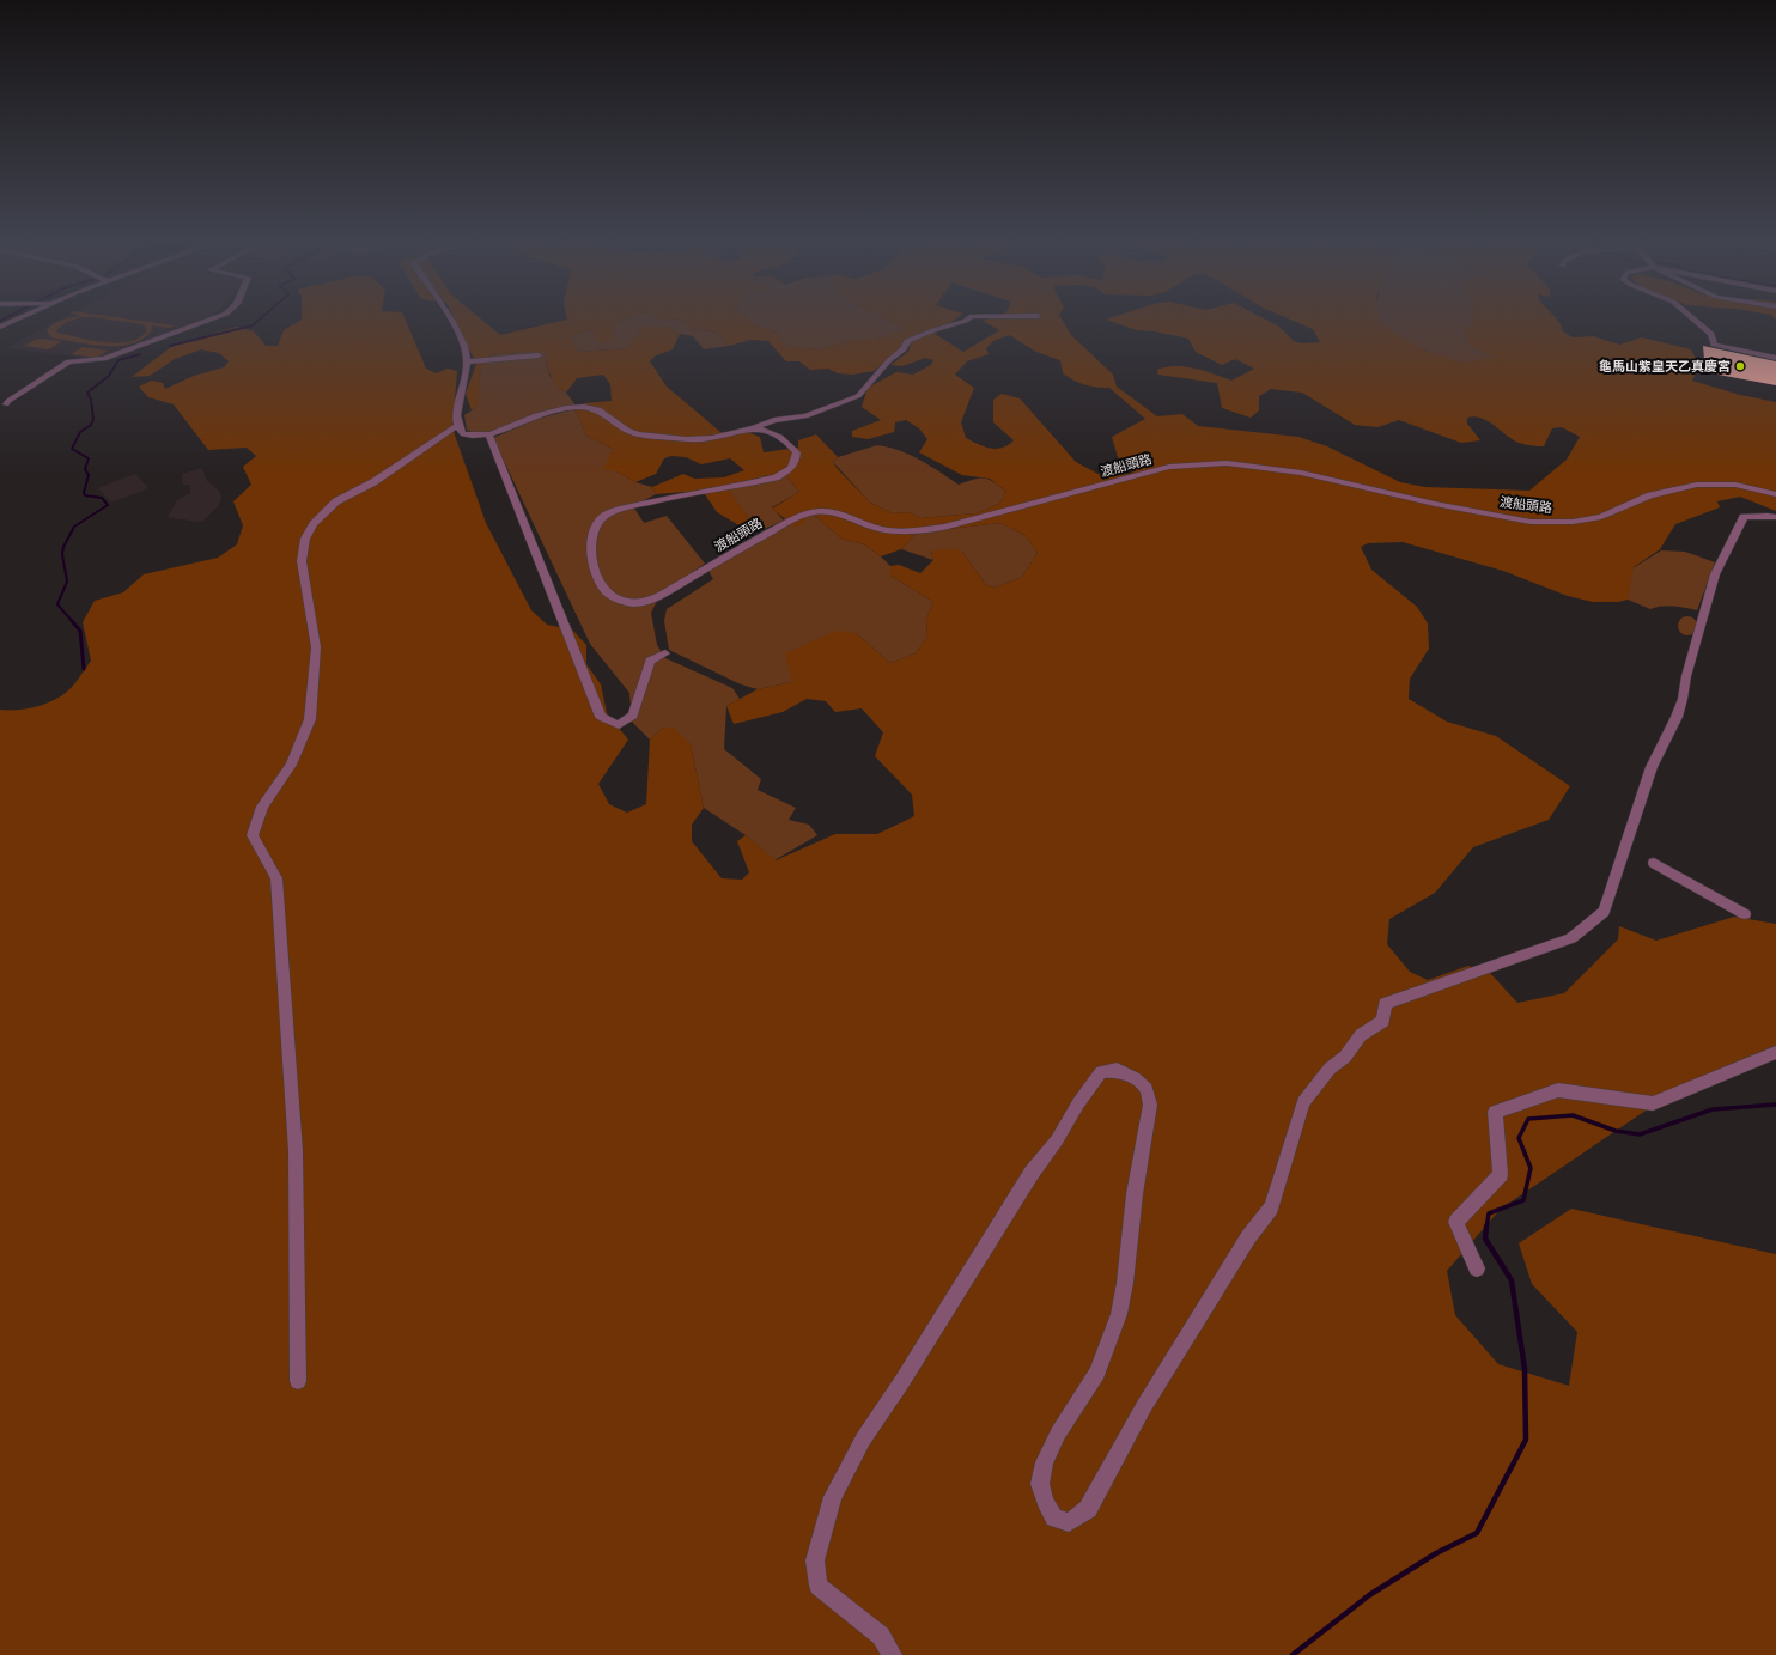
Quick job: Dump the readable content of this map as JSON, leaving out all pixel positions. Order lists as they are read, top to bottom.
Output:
{
  "streets": {
    "street": ["渡船頭路"]
  },
  "places": ["龜馬山紫皇天乙真慶宮"]
}
